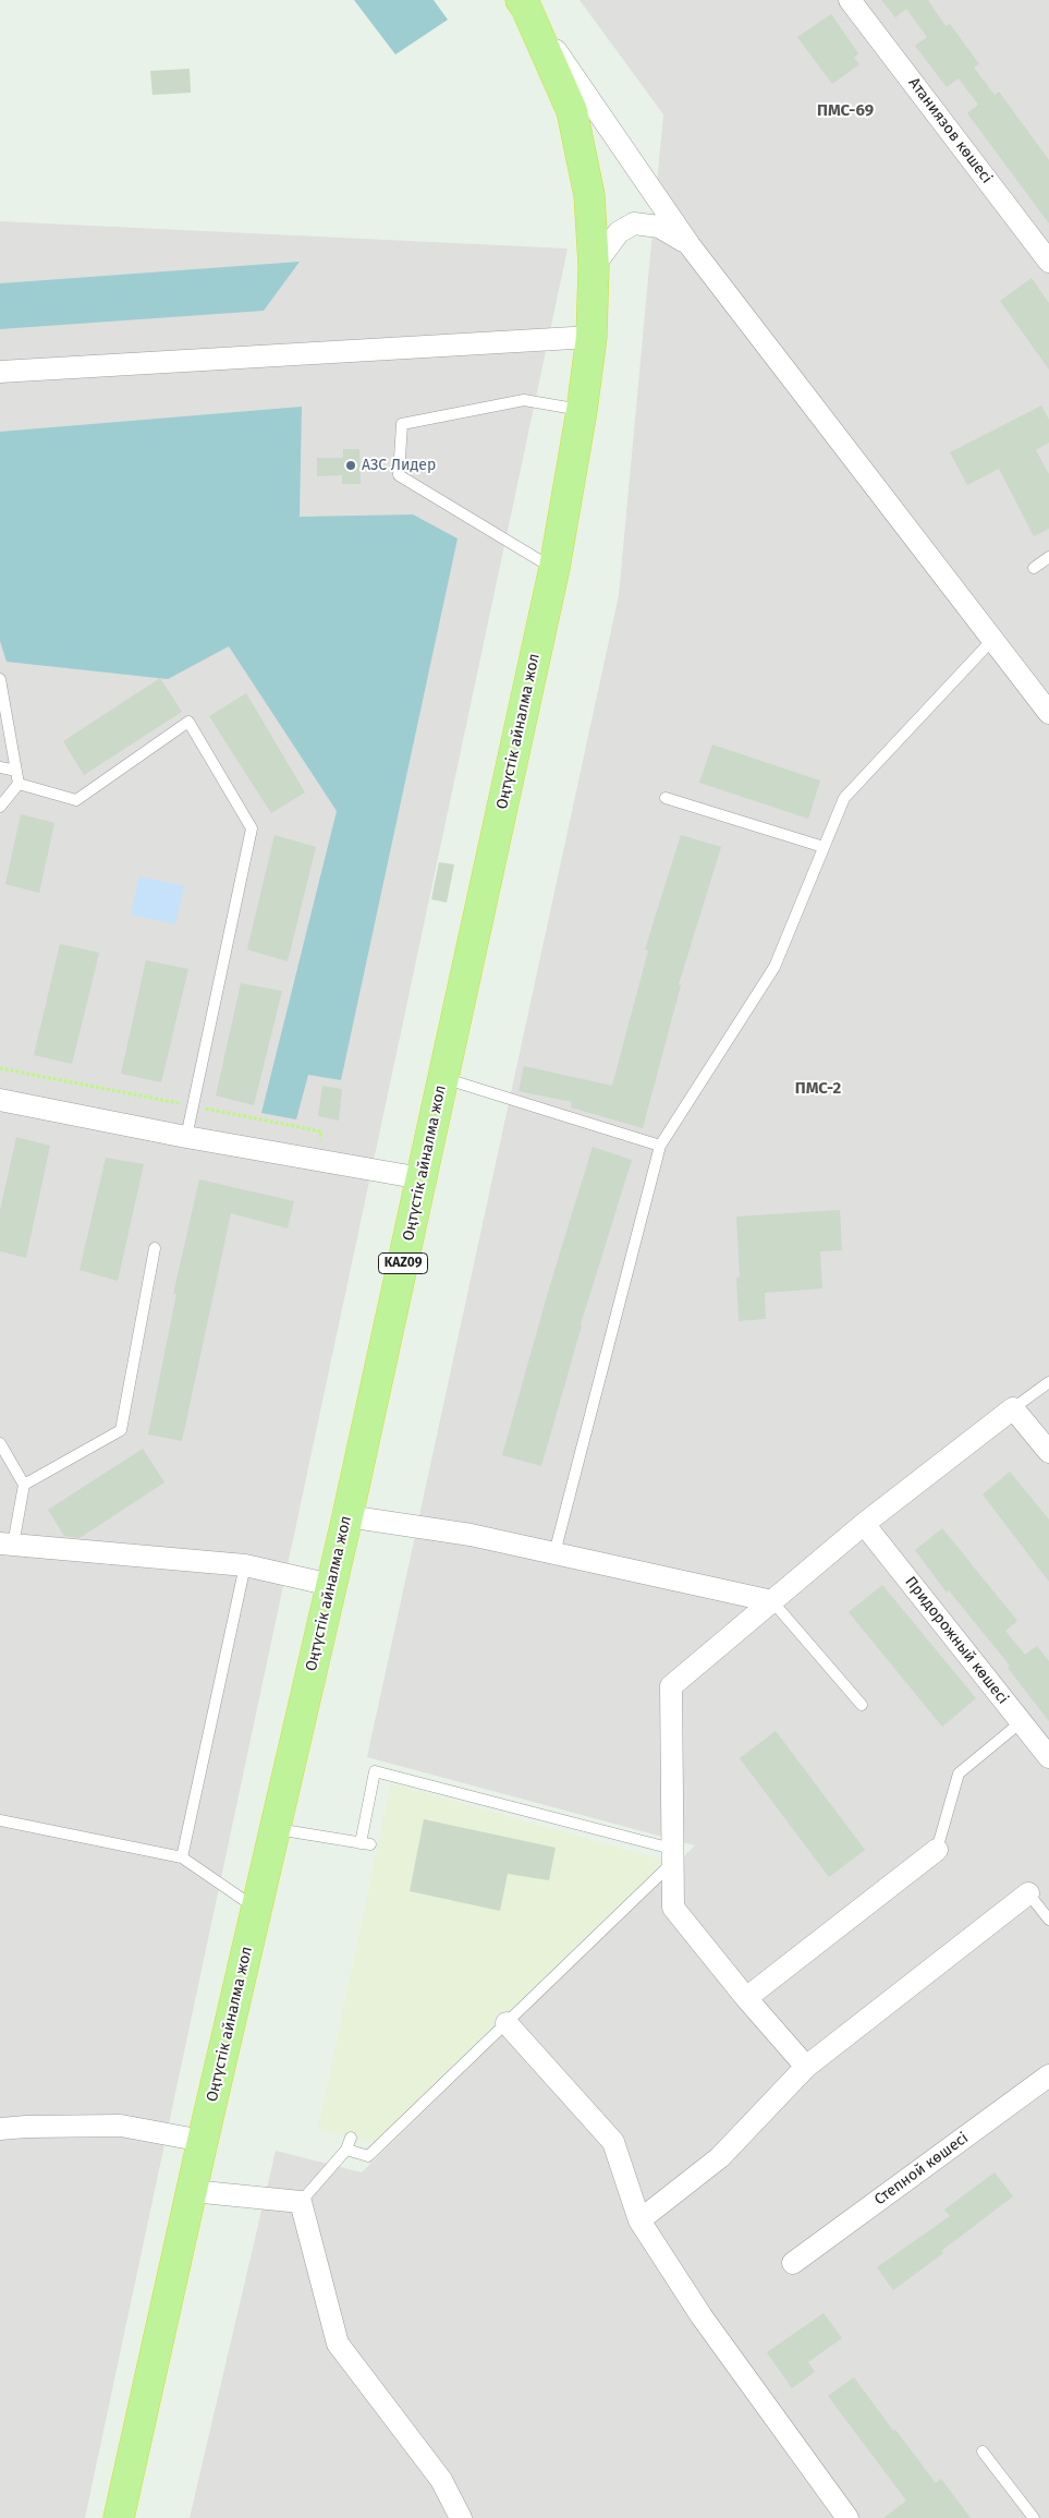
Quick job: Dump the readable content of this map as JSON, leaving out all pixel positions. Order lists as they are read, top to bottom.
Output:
{
  "streets": {
    "highway": ["Оңтүстік айналма жол", "KAZ09"],
    "street": ["Атаниязов көшесі", "Придорожный көшесі", "Степной көшесі"]
  },
  "districts": ["ПМС-69", "ПМС-2"],
  "places": ["АЗС Лидер"]
}
